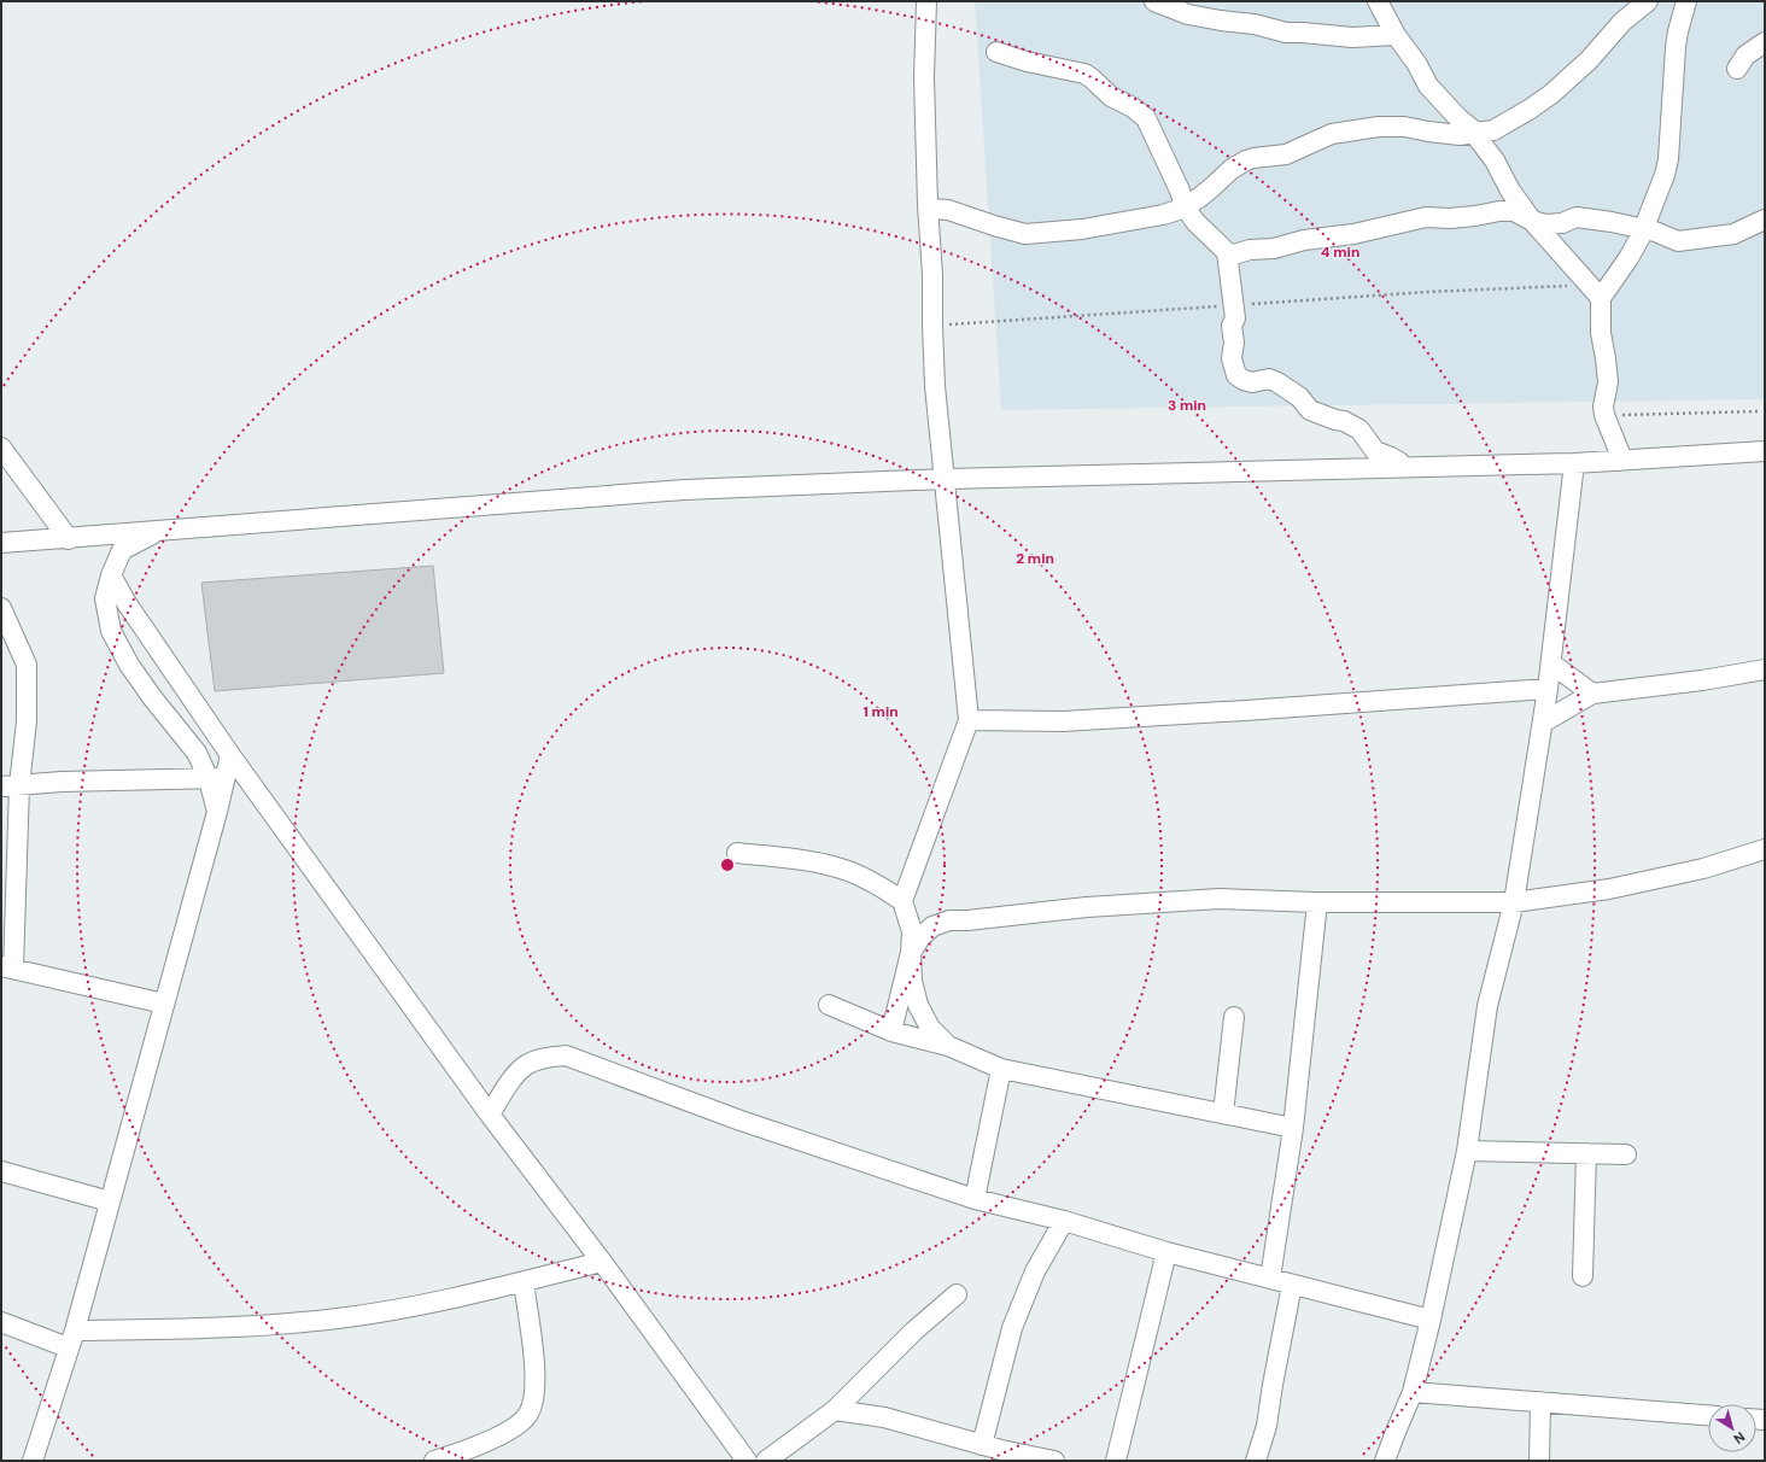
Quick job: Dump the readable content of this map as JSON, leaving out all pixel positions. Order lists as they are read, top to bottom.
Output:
{
  "north": "bottom right",
  "rings": [
    "4 min",
    "3 min",
    "2 min",
    "1 min"
  ]
}
